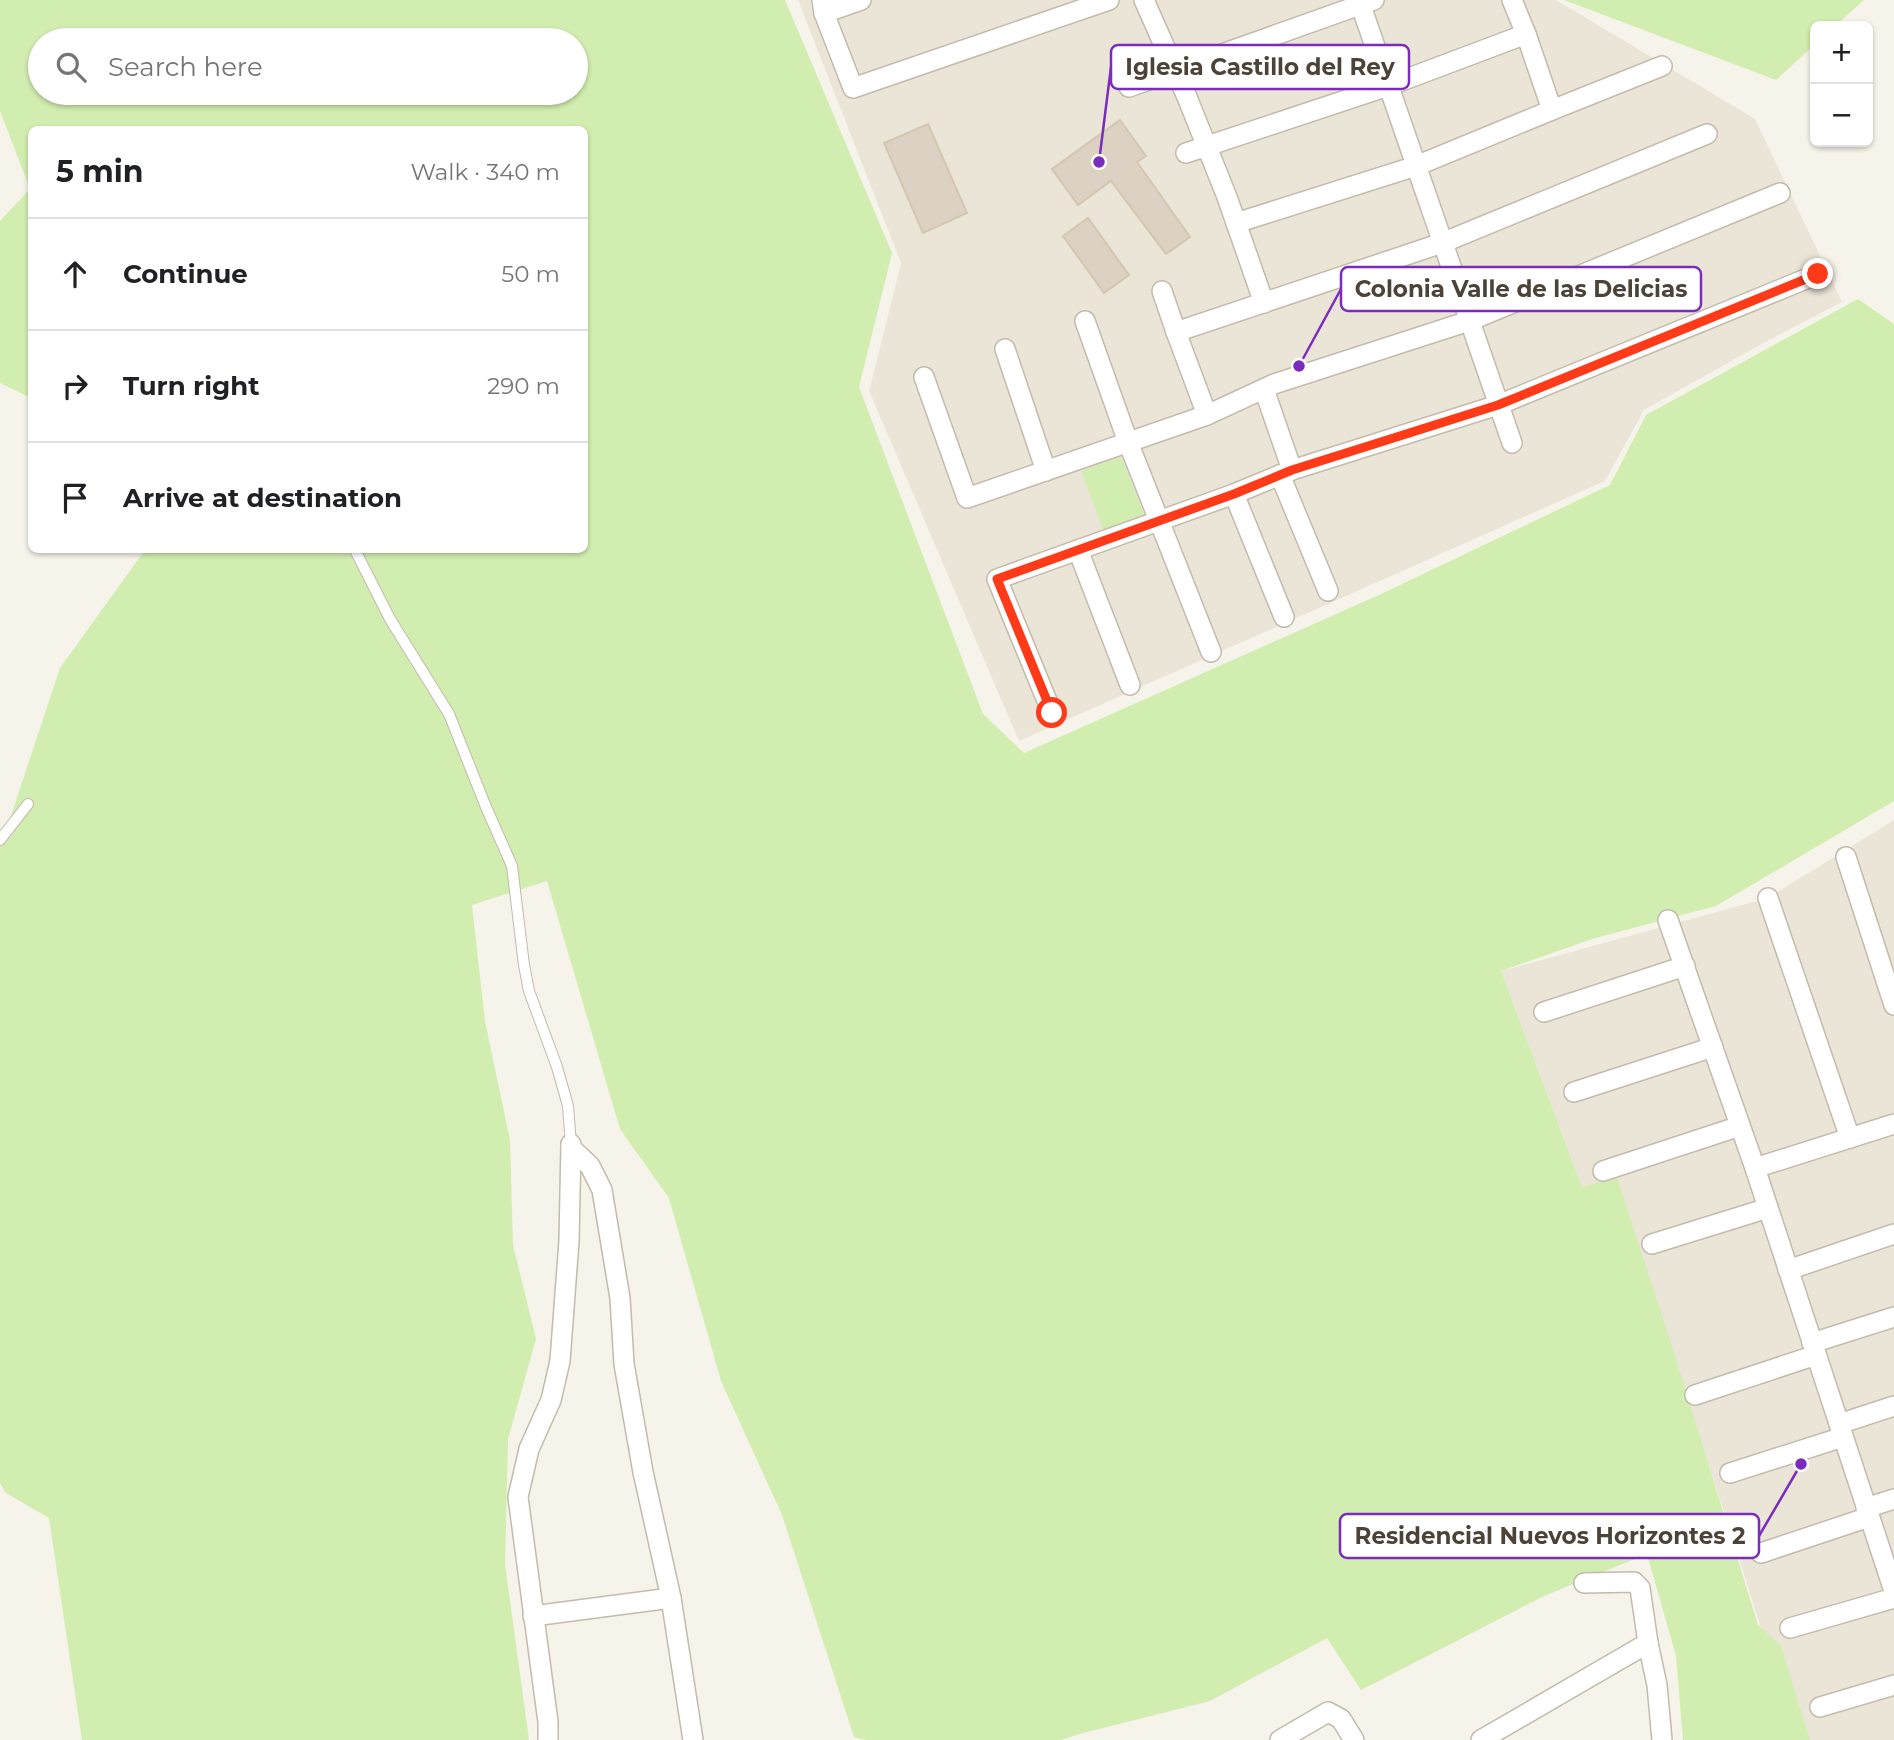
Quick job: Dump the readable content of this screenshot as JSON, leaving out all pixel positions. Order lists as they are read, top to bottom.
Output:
{
  "places": ["Iglesia Castillo del Rey", "Colonia Valle de las Delicias", "Residencial Nuevos Horizontes 2"],
  "page": {
    "map_buttons": ["+", "−"],
    "search": "Search here",
    "heading": ["5 min", "Walk · 340 m"],
    "list": [
      ["Continue", "50 m"],
      ["Turn right", "290 m"],
      "Arrive at destination"
    ]
  }
}
